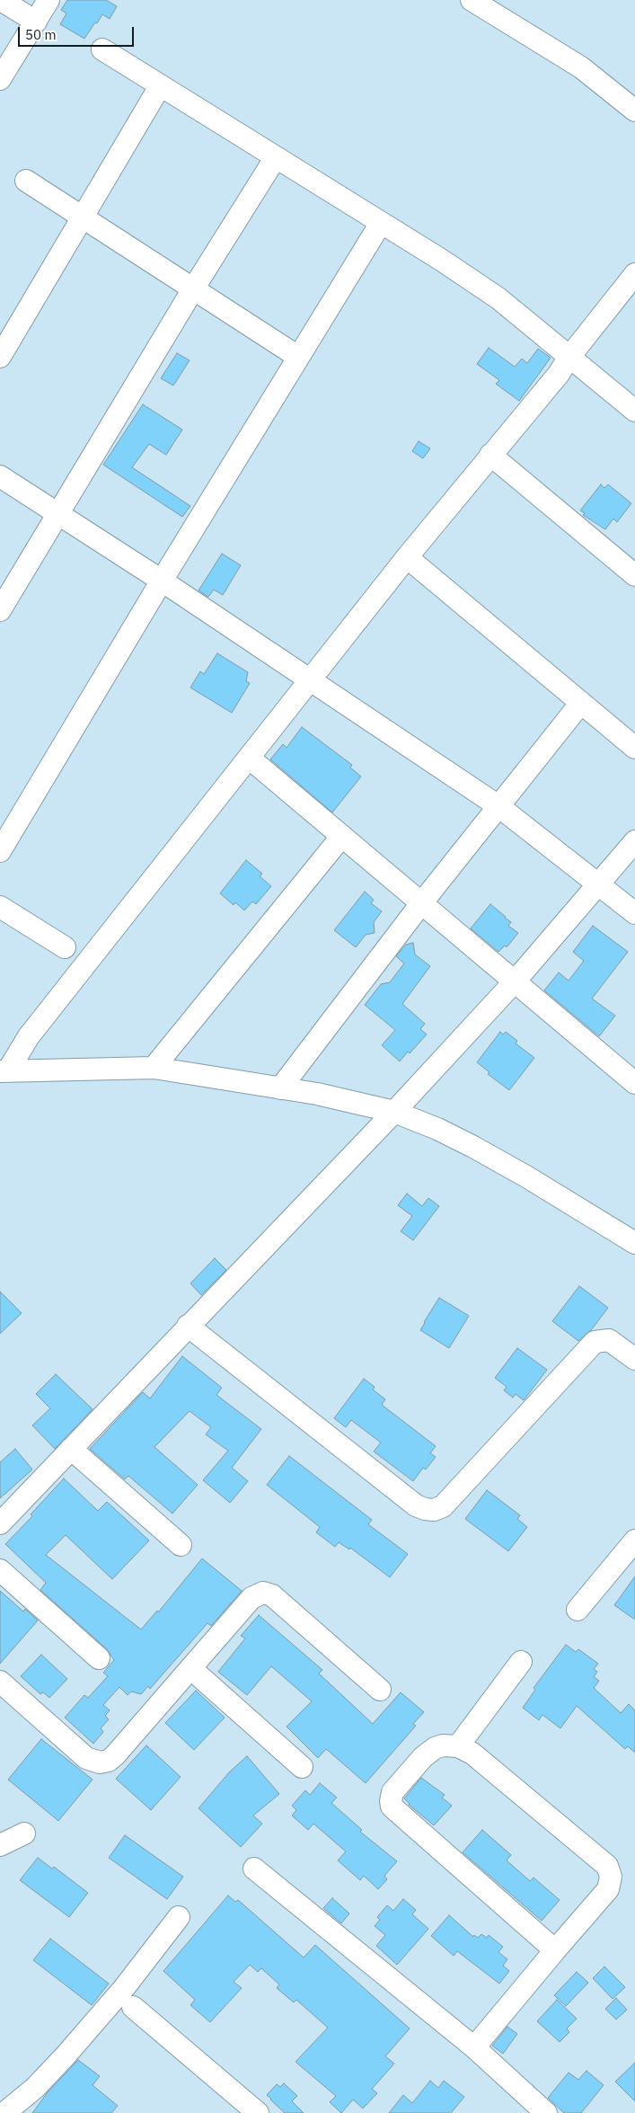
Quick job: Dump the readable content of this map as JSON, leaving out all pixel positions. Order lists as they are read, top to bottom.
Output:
{
  "scale_bar": "50 m"
}
